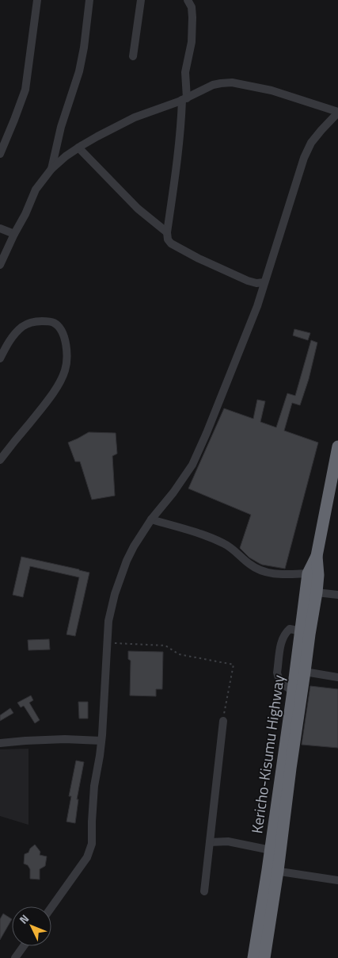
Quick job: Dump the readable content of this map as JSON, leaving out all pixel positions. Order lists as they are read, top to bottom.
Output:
{
  "streets": {
    "highway": ["Kericho-Kisumu Highway"]
  },
  "north": "top left"
}
